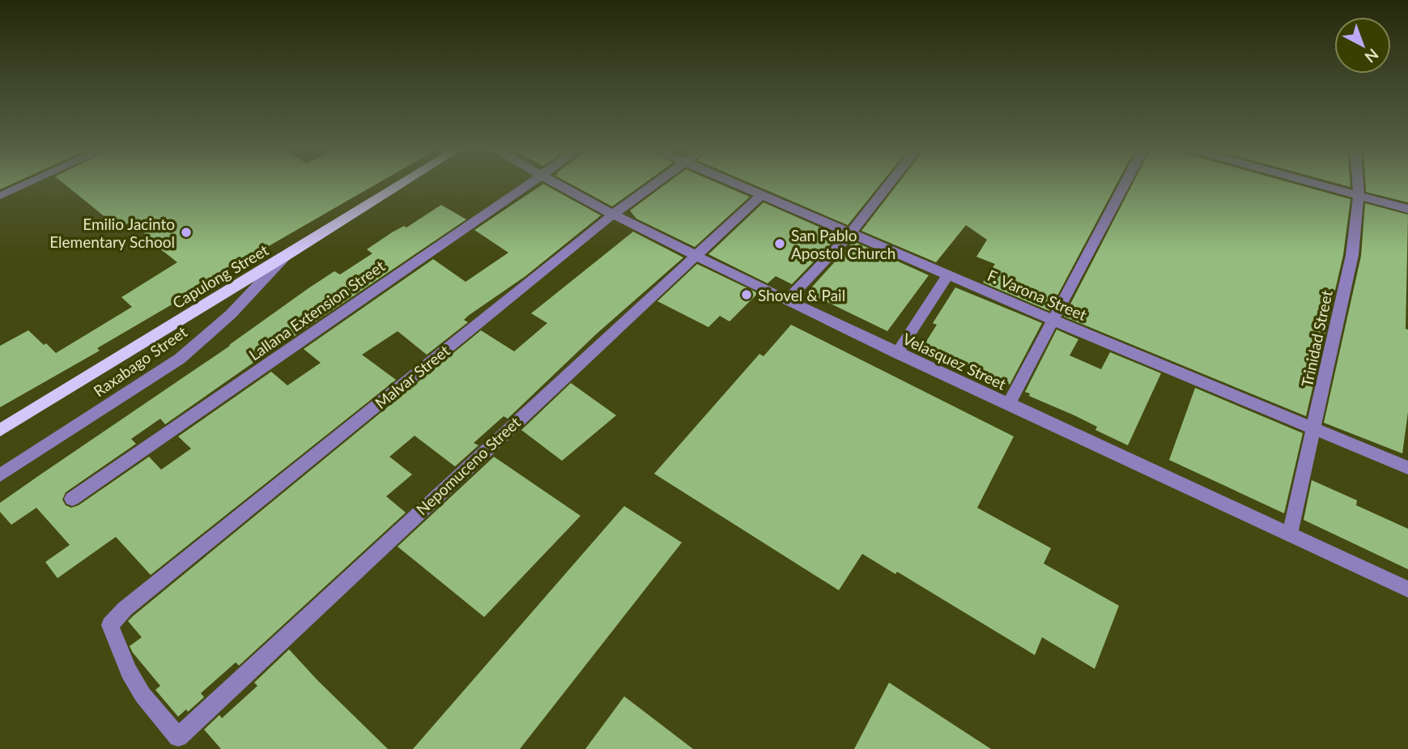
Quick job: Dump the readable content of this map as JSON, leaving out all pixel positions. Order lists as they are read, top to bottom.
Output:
{
  "streets": {
    "main road": ["Capulong Street"],
    "street": [
      "F. Varona Street",
      "Lallana Extension Street",
      "Trinidad Street",
      "Raxabago Street",
      "Velasquez Street",
      "Malvar Street",
      "Nepomuceno Street"
    ]
  },
  "crossings": [
    ["Capulong Street", "Raxabago Street"],
    ["F. Varona Street", "Trinidad Street"],
    ["F. Varona Street", "Nepomuceno Street"],
    ["Trinidad Street", "Velasquez Street"],
    ["Velasquez Street", "Malvar Street"],
    ["Velasquez Street", "Nepomuceno Street"],
    ["Malvar Street", "Nepomuceno Street"]
  ],
  "places": ["Emilio Jacinto Elementary School", "San Pablo Apostol Church", "Shovel & Pail"],
  "north": "bottom right"
}
